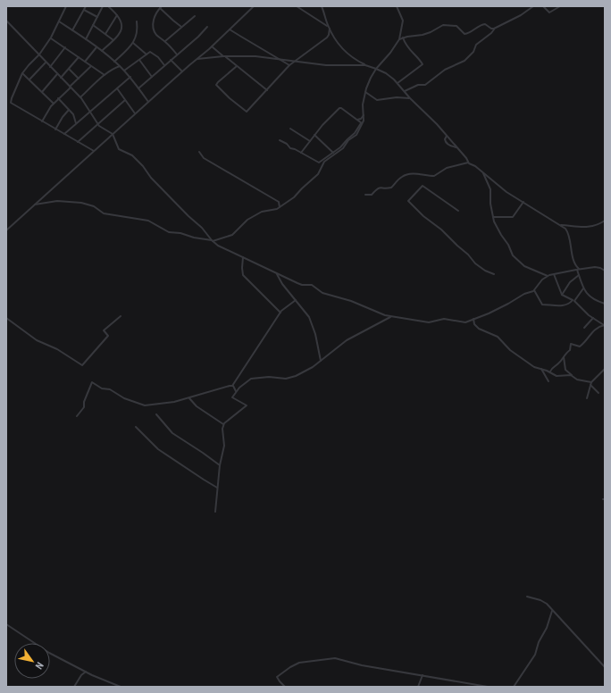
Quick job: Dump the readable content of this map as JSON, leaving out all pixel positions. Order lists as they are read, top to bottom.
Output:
{
  "north": "bottom right"
}
